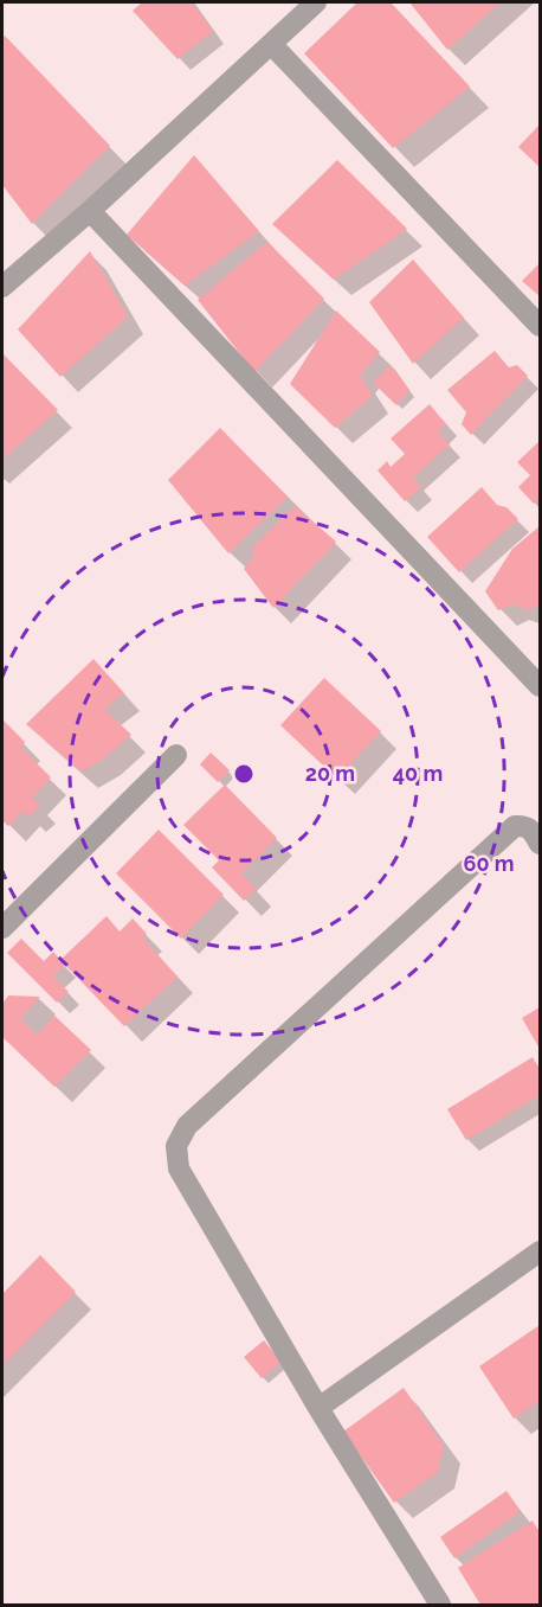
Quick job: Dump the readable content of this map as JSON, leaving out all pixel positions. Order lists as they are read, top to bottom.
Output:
{
  "rings": ["20 m", "40 m", "60 m"]
}
